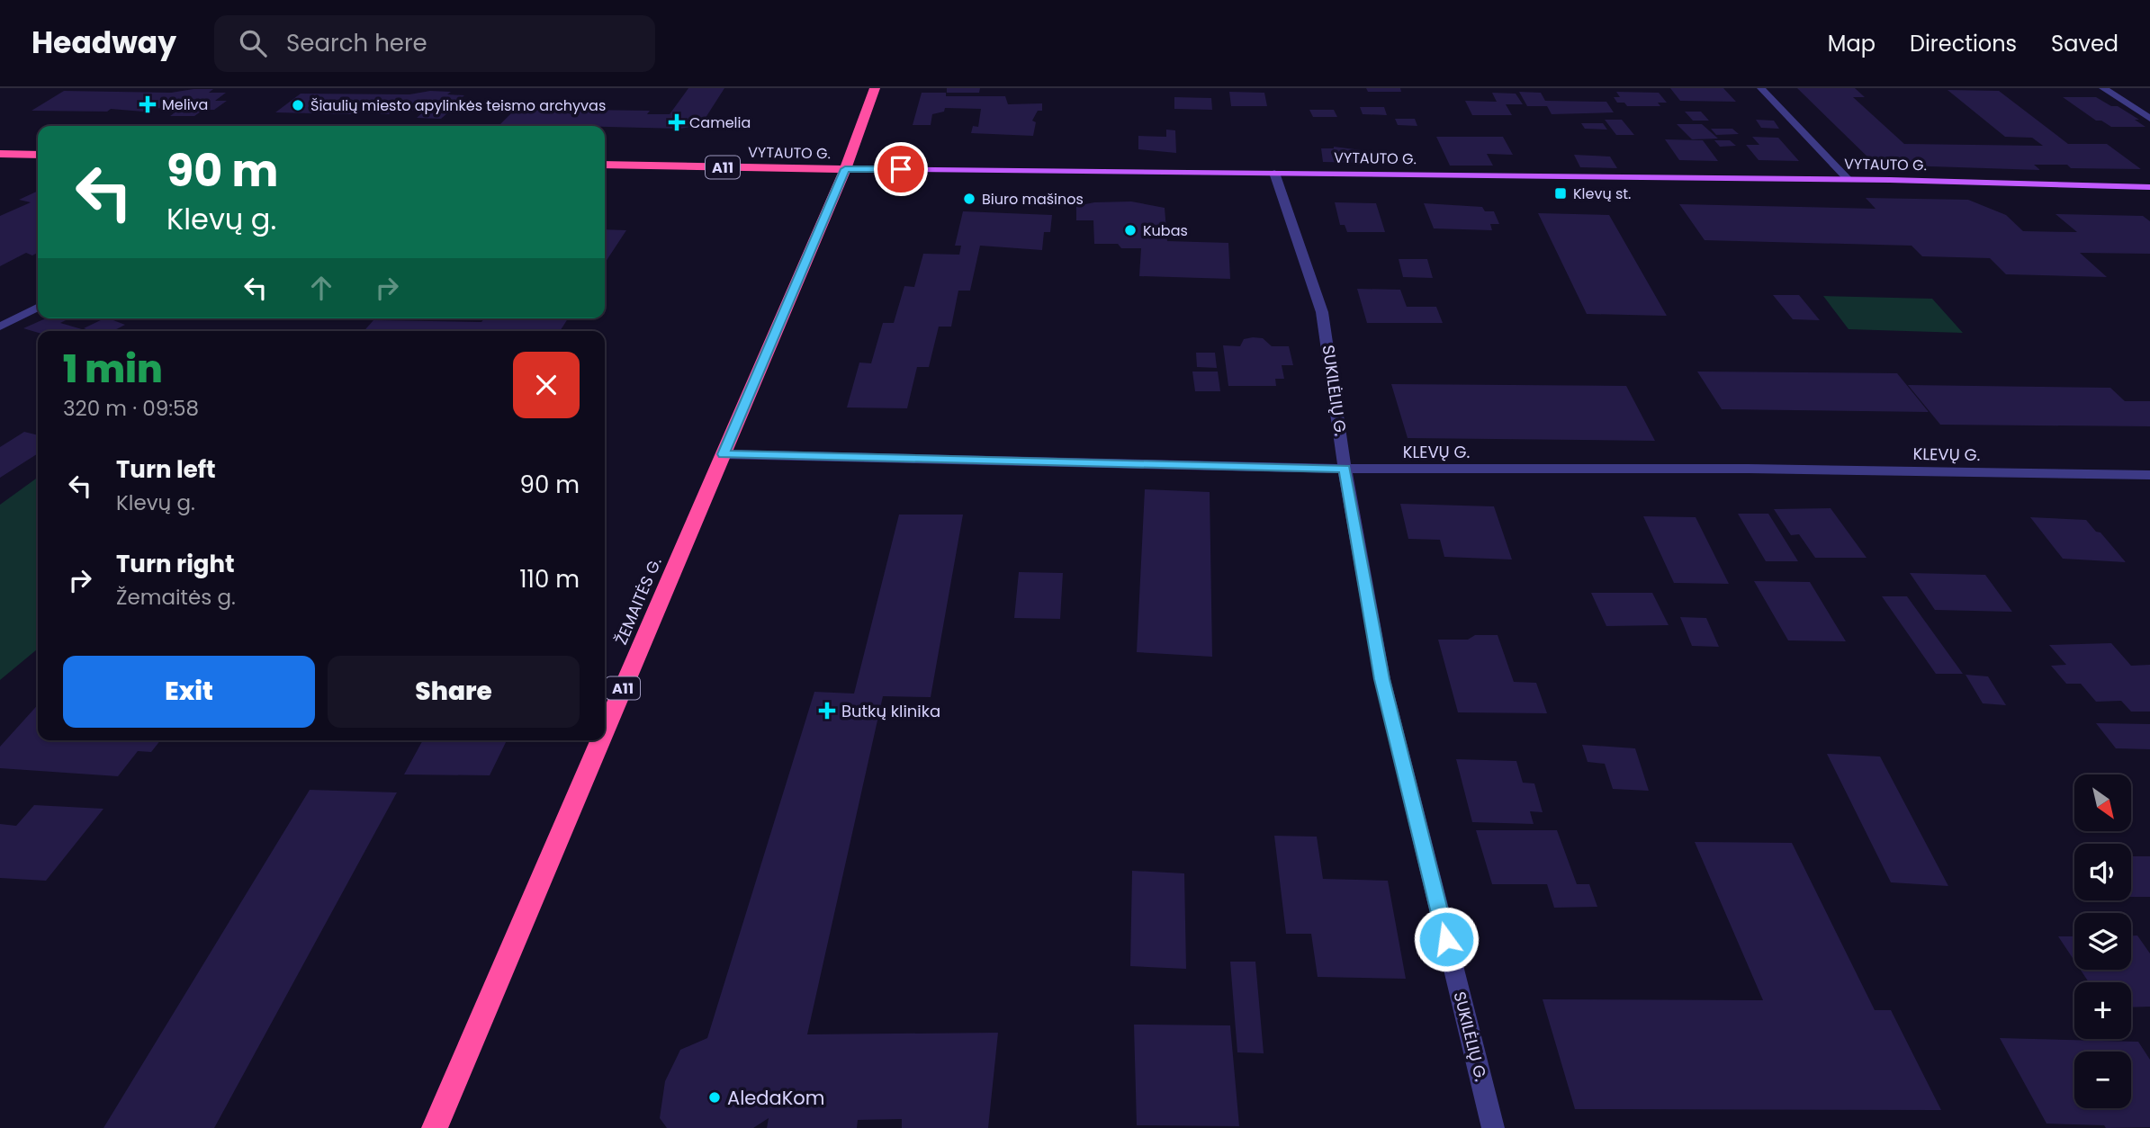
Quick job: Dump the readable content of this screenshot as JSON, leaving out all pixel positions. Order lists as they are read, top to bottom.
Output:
{
  "streets": {
    "highway": ["VYTAUTO G.", "A11", "ŽEMAITĖS G."],
    "street": ["SUKILĖLIŲ G.", "KLEVŲ G."]
  },
  "crossings": [
    ["VYTAUTO G.", "SUKILĖLIŲ G."],
    ["VYTAUTO G.", "ŽEMAITĖS G."],
    ["SUKILĖLIŲ G.", "KLEVŲ G."],
    ["KLEVŲ G.", "ŽEMAITĖS G."]
  ],
  "places": {
    "health": ["Meliva", "Camelia", "Butkų klinika"],
    "other": [
      "Šiaulių miesto apylinkės teismo archyvas",
      "Biuro mašinos",
      "Kubas",
      "AledaKom"
    ],
    "transit": ["Klevų st."]
  },
  "north": "bottom right",
  "page": {
    "header": "Headway",
    "search": "Search here",
    "nav": ["Map", "Directions", "Saved"],
    "turn": ["90 m", "Klevų g."],
    "heading": ["1 min", "320 m · 09:58"],
    "list": [
      {
        "name": "Turn left",
        "note": "Klevų g.",
        "value": "90 m"
      },
      {
        "name": "Turn right",
        "note": "Žemaitės g.",
        "value": "110 m"
      }
    ],
    "buttons": ["Exit", "Share"],
    "map_buttons": ["+", "−"]
  }
}
